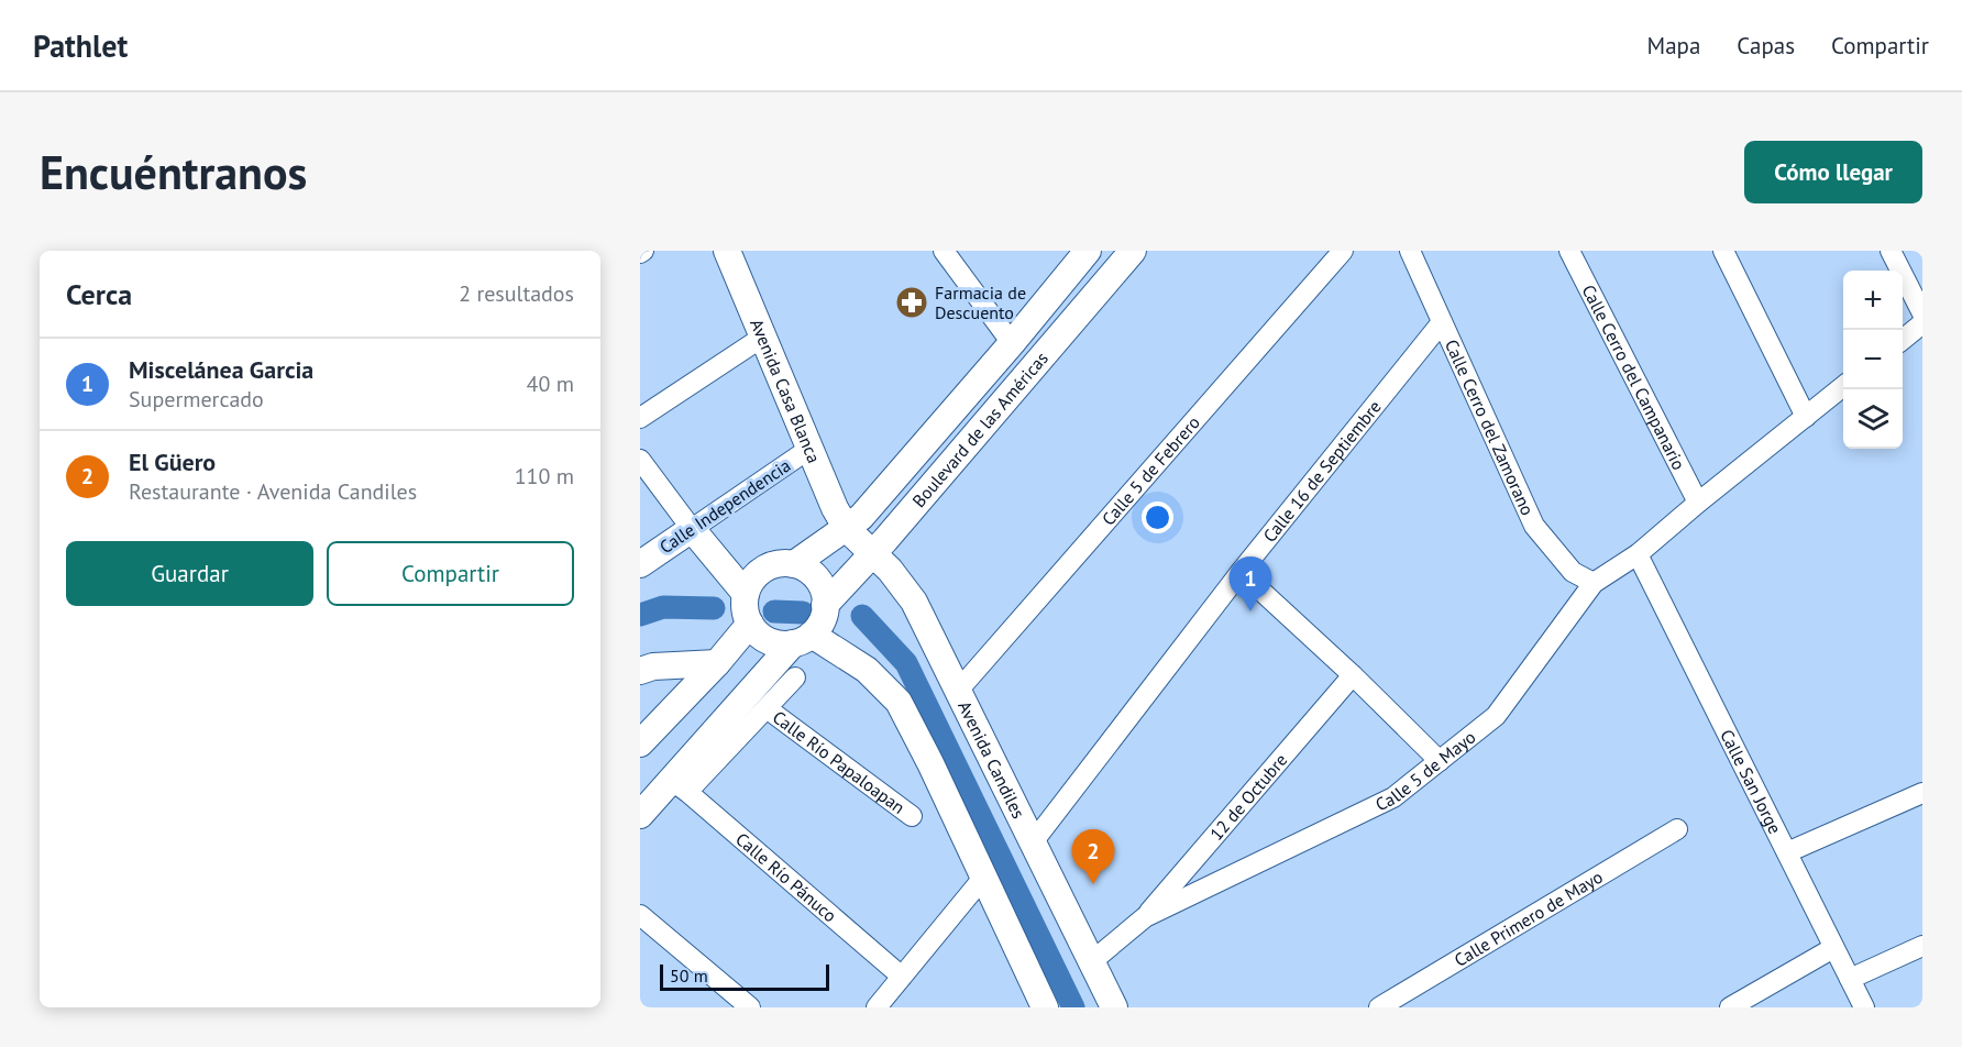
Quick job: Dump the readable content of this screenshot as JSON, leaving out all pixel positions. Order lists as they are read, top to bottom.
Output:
{
  "streets": {
    "main road": [
      "Avenida Casa Blanca",
      "Boulevard de las Américas",
      "Calle Independencia",
      "Avenida Candiles"
    ],
    "street": [
      "Calle Cerro del Campanario",
      "Calle Cerro del Zamorano",
      "Calle 5 de Febrero",
      "Calle 16 de Septiembre",
      "Calle Río Papaloapan",
      "Calle 5 de Mayo",
      "Calle San Jorge",
      "12 de Octubre",
      "Calle Río Pánuco",
      "Calle Primero de Mayo"
    ]
  },
  "crossings": [
    ["Calle Cerro del Campanario", "Calle 5 de Mayo"],
    ["Avenida Casa Blanca", "Boulevard de las Américas"],
    ["Avenida Casa Blanca", "Calle Independencia"],
    ["Avenida Casa Blanca", "Avenida Candiles"],
    ["Calle Cerro del Zamorano", "Calle 16 de Septiembre"],
    ["Calle Cerro del Zamorano", "Calle 5 de Mayo"],
    ["Boulevard de las Américas", "Avenida Candiles"],
    ["Calle 5 de Febrero", "Avenida Candiles"],
    ["Calle 16 de Septiembre", "Avenida Candiles"],
    ["Avenida Candiles", "Calle 5 de Mayo"],
    ["Calle 5 de Mayo", "Calle San Jorge"],
    ["Calle 5 de Mayo", "12 de Octubre"]
  ],
  "places": {
    "pharmacy": ["Farmacia de Descuento"]
  },
  "scale_bar": "50 m",
  "page": {
    "header": "Pathlet",
    "nav": ["Mapa", "Capas", "Compartir"],
    "buttons": [
      "Cómo llegar",
      ["Guardar", "Compartir"]
    ],
    "title": "Encuéntranos",
    "heading": ["Cerca", "2 resultados"],
    "map_buttons": ["+", "−"],
    "list": [
      {
        "mark": "1",
        "name": "Miscelánea Garcia",
        "note": "Supermercado",
        "value": "40 m"
      },
      {
        "mark": "2",
        "name": "El Güero",
        "note": "Restaurante · Avenida Candiles",
        "value": "110 m"
      }
    ],
    "pins": ["1", "2"],
    "scale": "50 m"
  }
}
